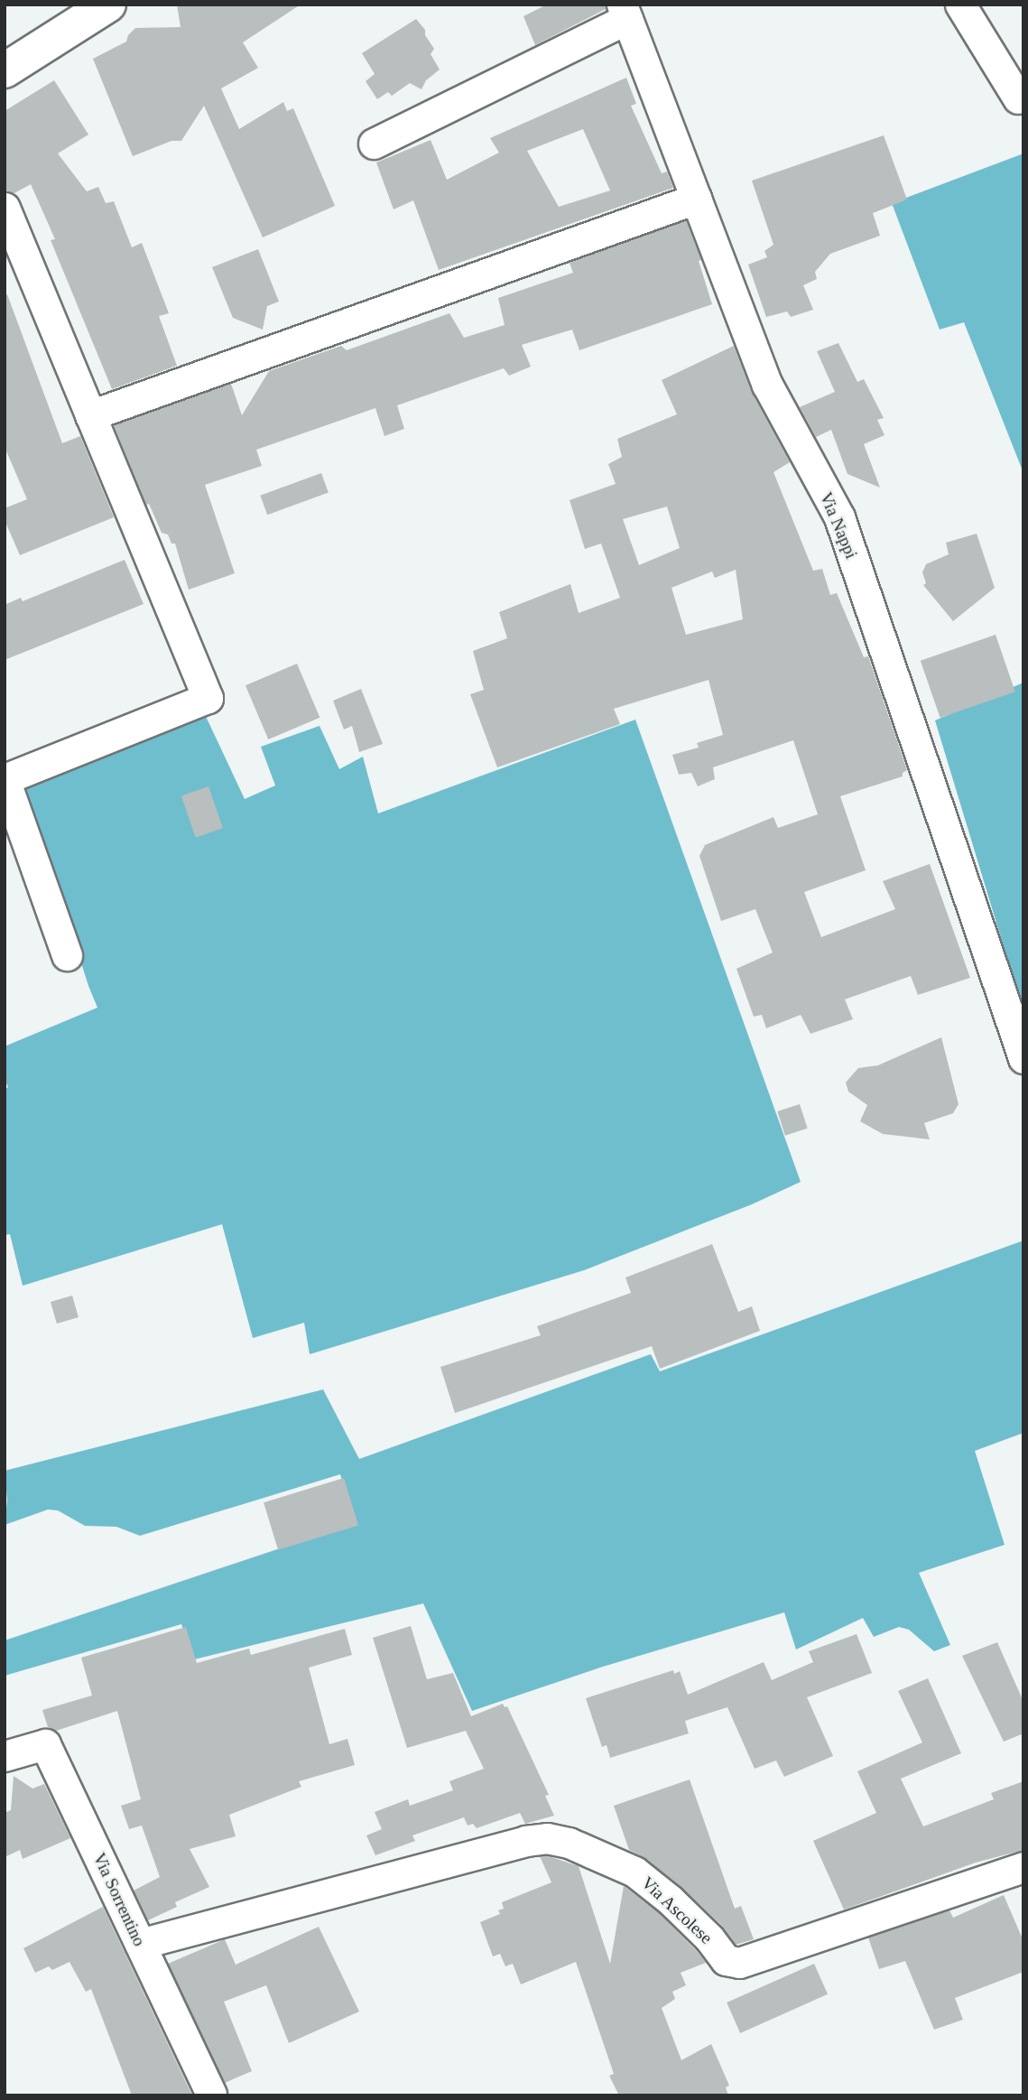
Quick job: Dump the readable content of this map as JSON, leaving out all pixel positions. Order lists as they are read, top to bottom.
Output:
{
  "streets": {
    "street": ["Via Nappi", "Via Sorrentino", "Via Ascolese"]
  },
  "crossings": [
    ["Via Sorrentino", "Via Ascolese"]
  ]
}
